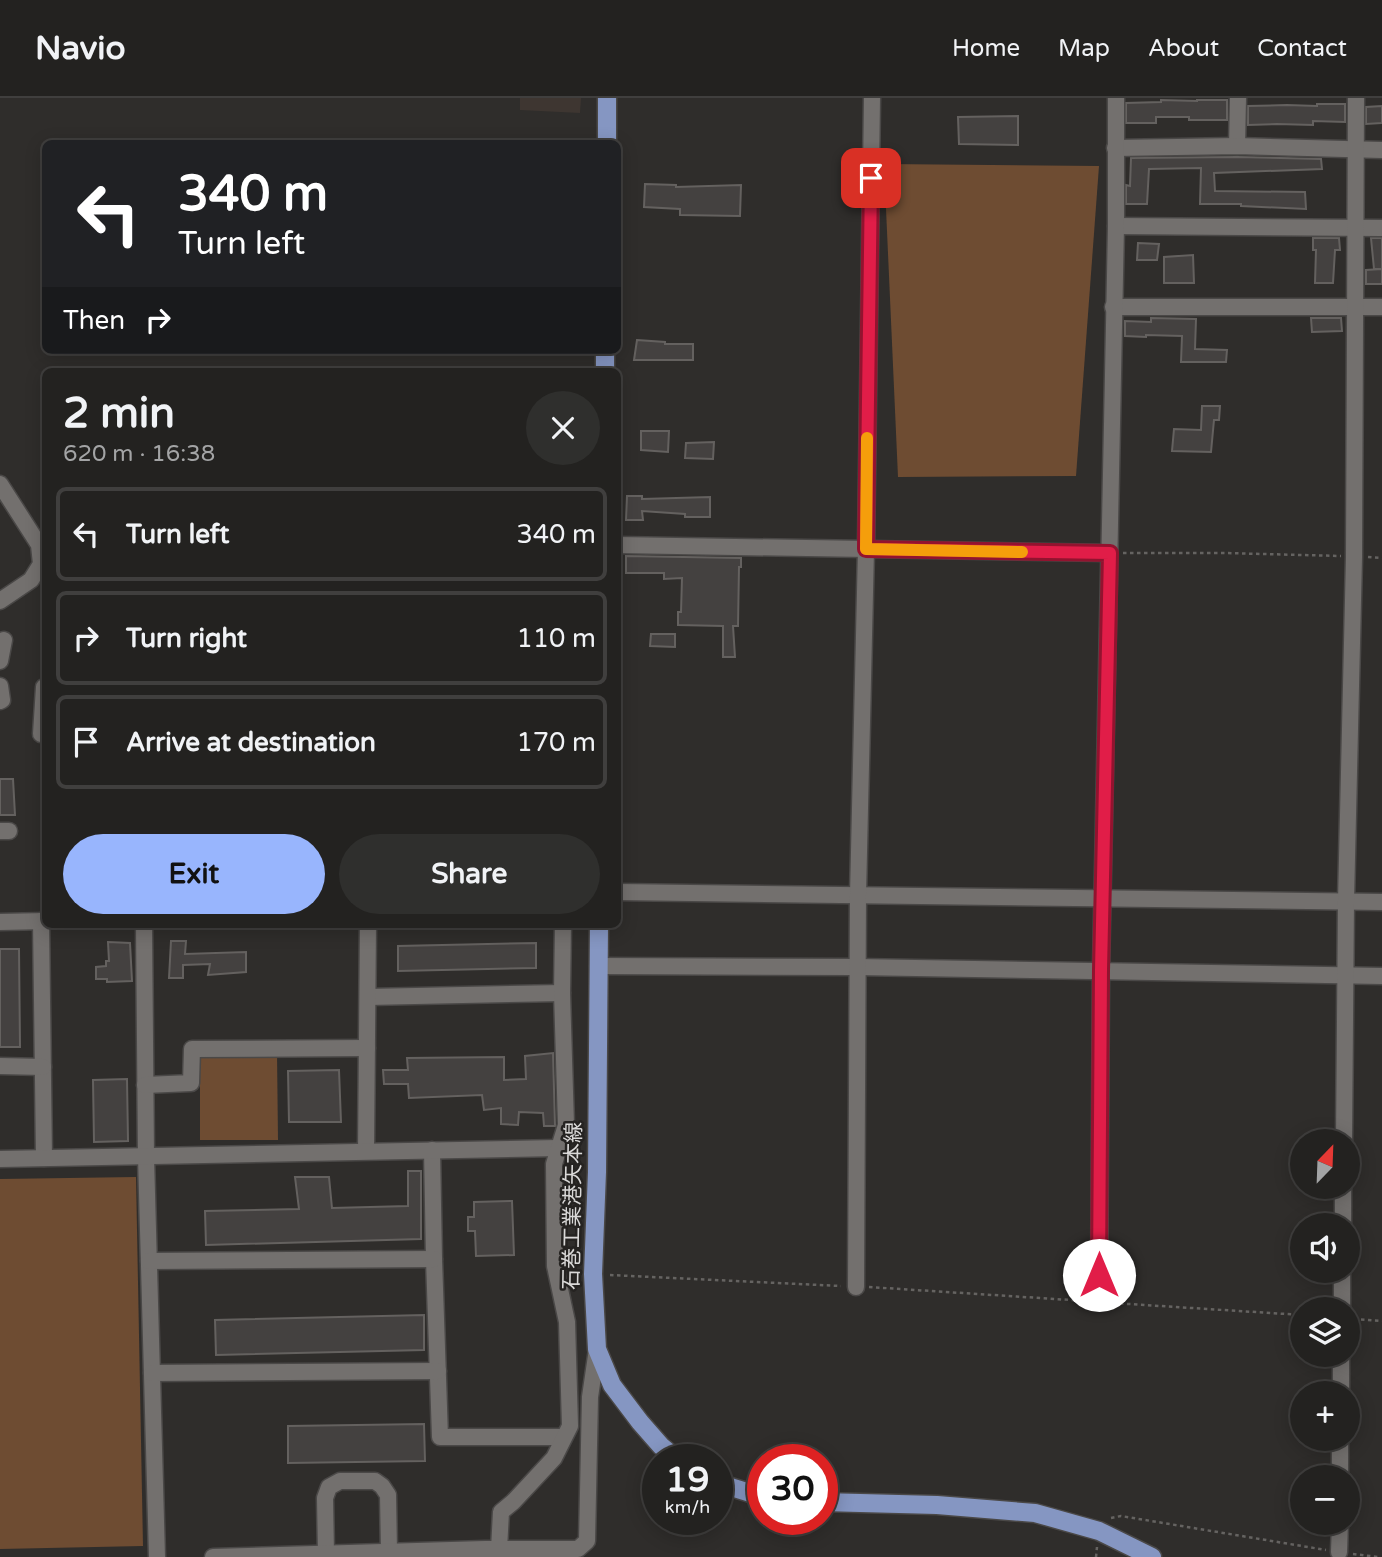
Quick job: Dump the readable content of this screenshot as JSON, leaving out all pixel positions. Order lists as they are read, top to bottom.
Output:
{
  "streets": {
    "main road": ["石巻工業港矢本線"]
  },
  "north": "top right",
  "page": {
    "header": "Navio",
    "nav": [
      "Home",
      "Map",
      "About",
      "Contact"
    ],
    "turn": ["340 m", "Turn left"],
    "then": "Then",
    "heading": ["2 min", "620 m · 16:38"],
    "list": [
      {
        "name": "Turn left",
        "value": "340 m"
      },
      {
        "name": "Turn right",
        "value": "110 m"
      },
      {
        "name": "Arrive at destination",
        "value": "170 m"
      }
    ],
    "buttons": ["Exit", "Share"],
    "map_buttons": ["+", "−"],
    "speed": "19 km/h",
    "limit": "30"
  }
}
